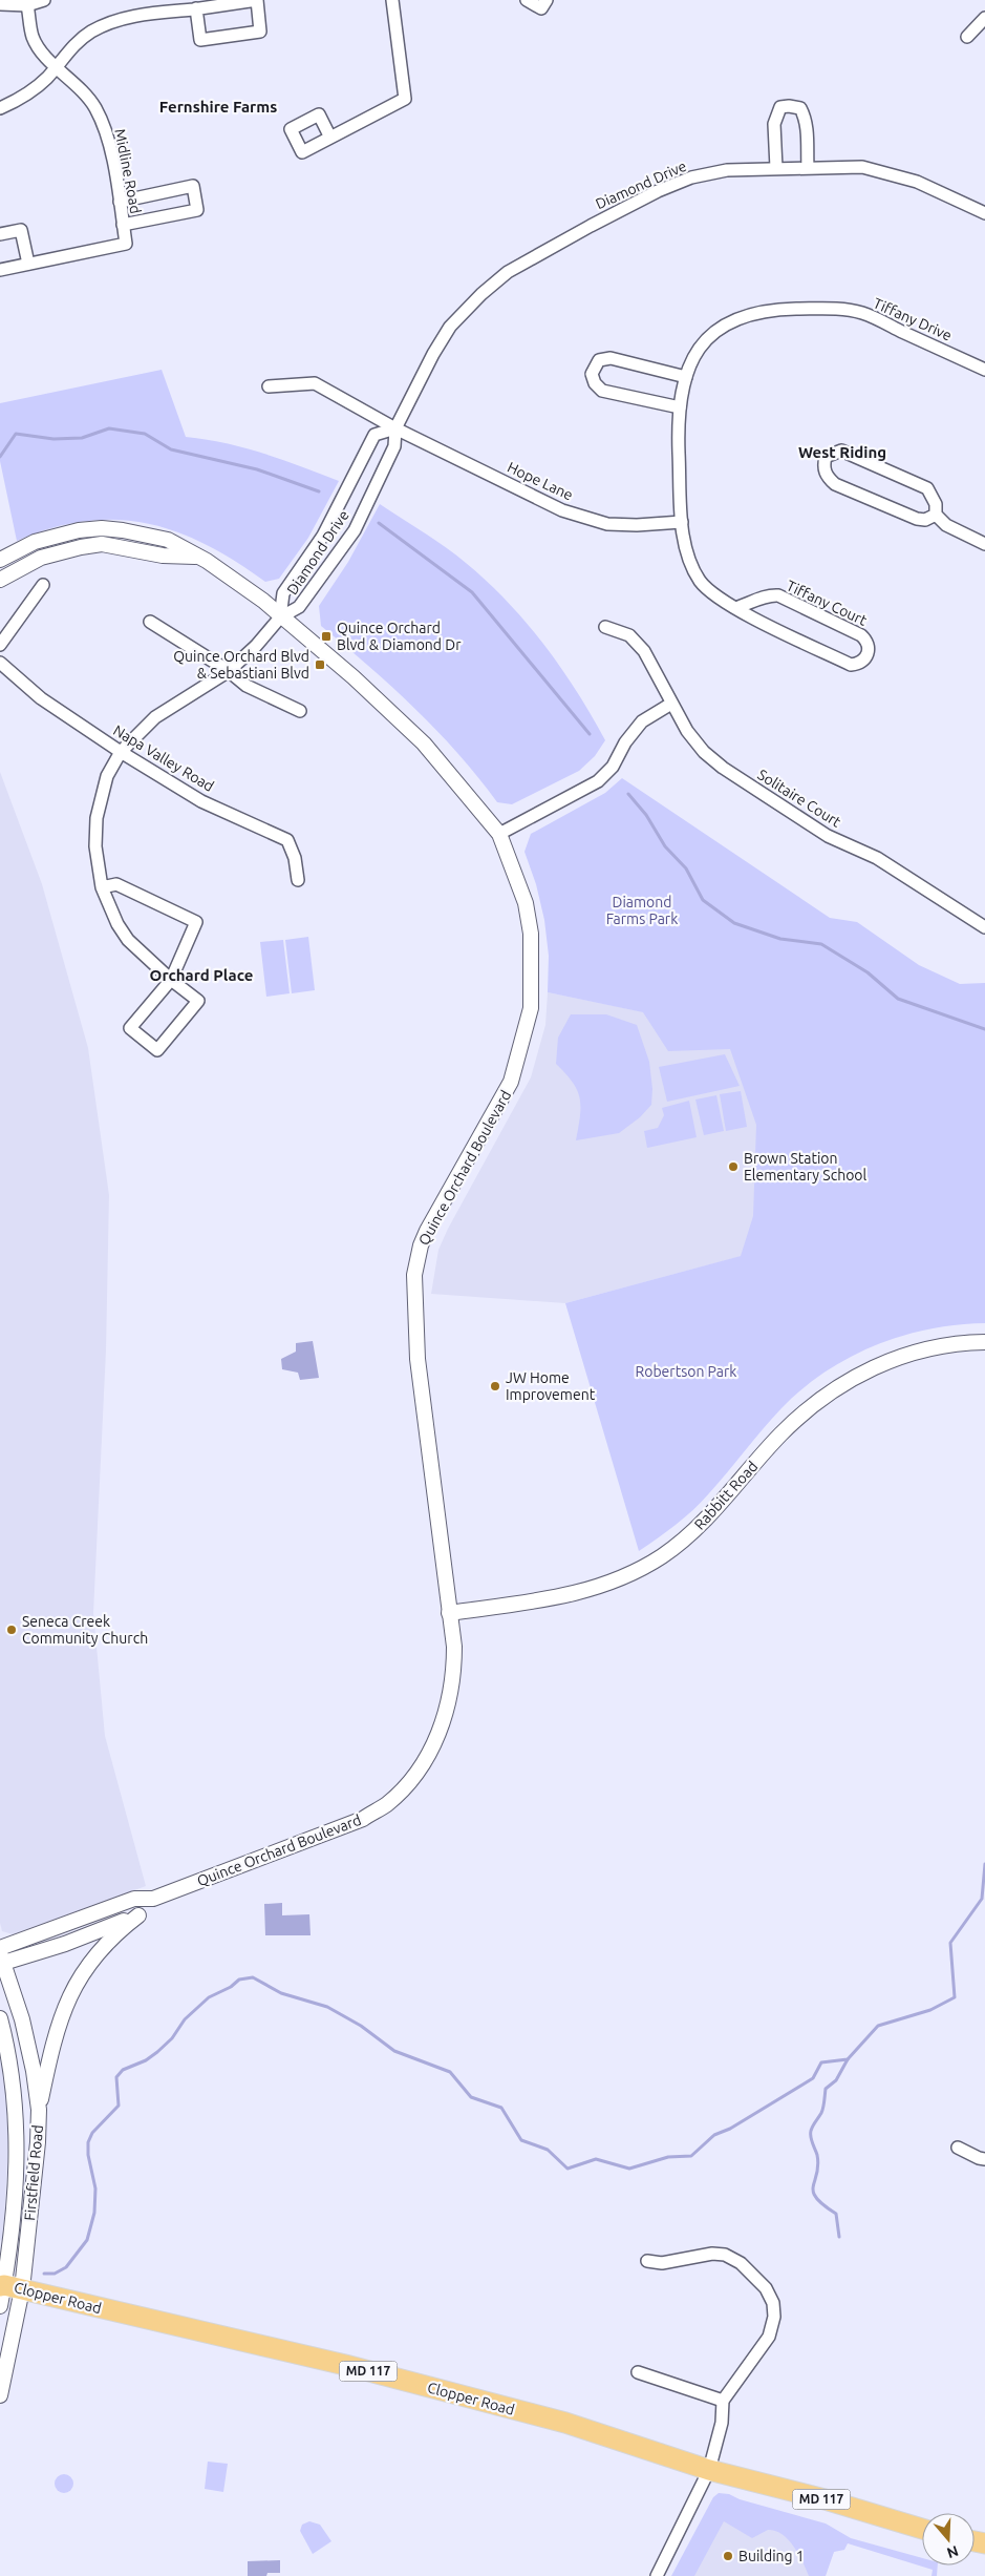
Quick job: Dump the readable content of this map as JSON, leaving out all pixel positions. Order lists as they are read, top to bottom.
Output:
{
  "streets": {
    "main road": ["Clopper Road", "MD 117"],
    "street": [
      "Midline Road",
      "Diamond Drive",
      "Tiffany Drive",
      "Hope Lane",
      "Tiffany Court",
      "Napa Valley Road",
      "Solitaire Court",
      "Quince Orchard Boulevard",
      "Rabbitt Road",
      "Firstfield Road"
    ]
  },
  "crossings": [
    ["Diamond Drive", "Hope Lane"],
    ["Diamond Drive", "Quince Orchard Boulevard"],
    ["Tiffany Drive", "Hope Lane"],
    ["Tiffany Drive", "Tiffany Court"],
    ["Hope Lane", "Tiffany Court"],
    ["Quince Orchard Boulevard", "Rabbitt Road"],
    ["Quince Orchard Boulevard", "Firstfield Road"],
    ["Firstfield Road", "Clopper Road"]
  ],
  "districts": ["Fernshire Farms", "West Riding", "Orchard Place"],
  "parks": ["Diamond Farms Park", "Robertson Park"],
  "places": {
    "transit": ["Quince Orchard Blvd & Diamond Dr", "Quince Orchard Blvd & Sebastiani Blvd"],
    "other": [
      "Brown Station Elementary School",
      "JW Home Improvement",
      "Seneca Creek Community Church",
      "Building 1"
    ]
  },
  "north": "bottom"
}
